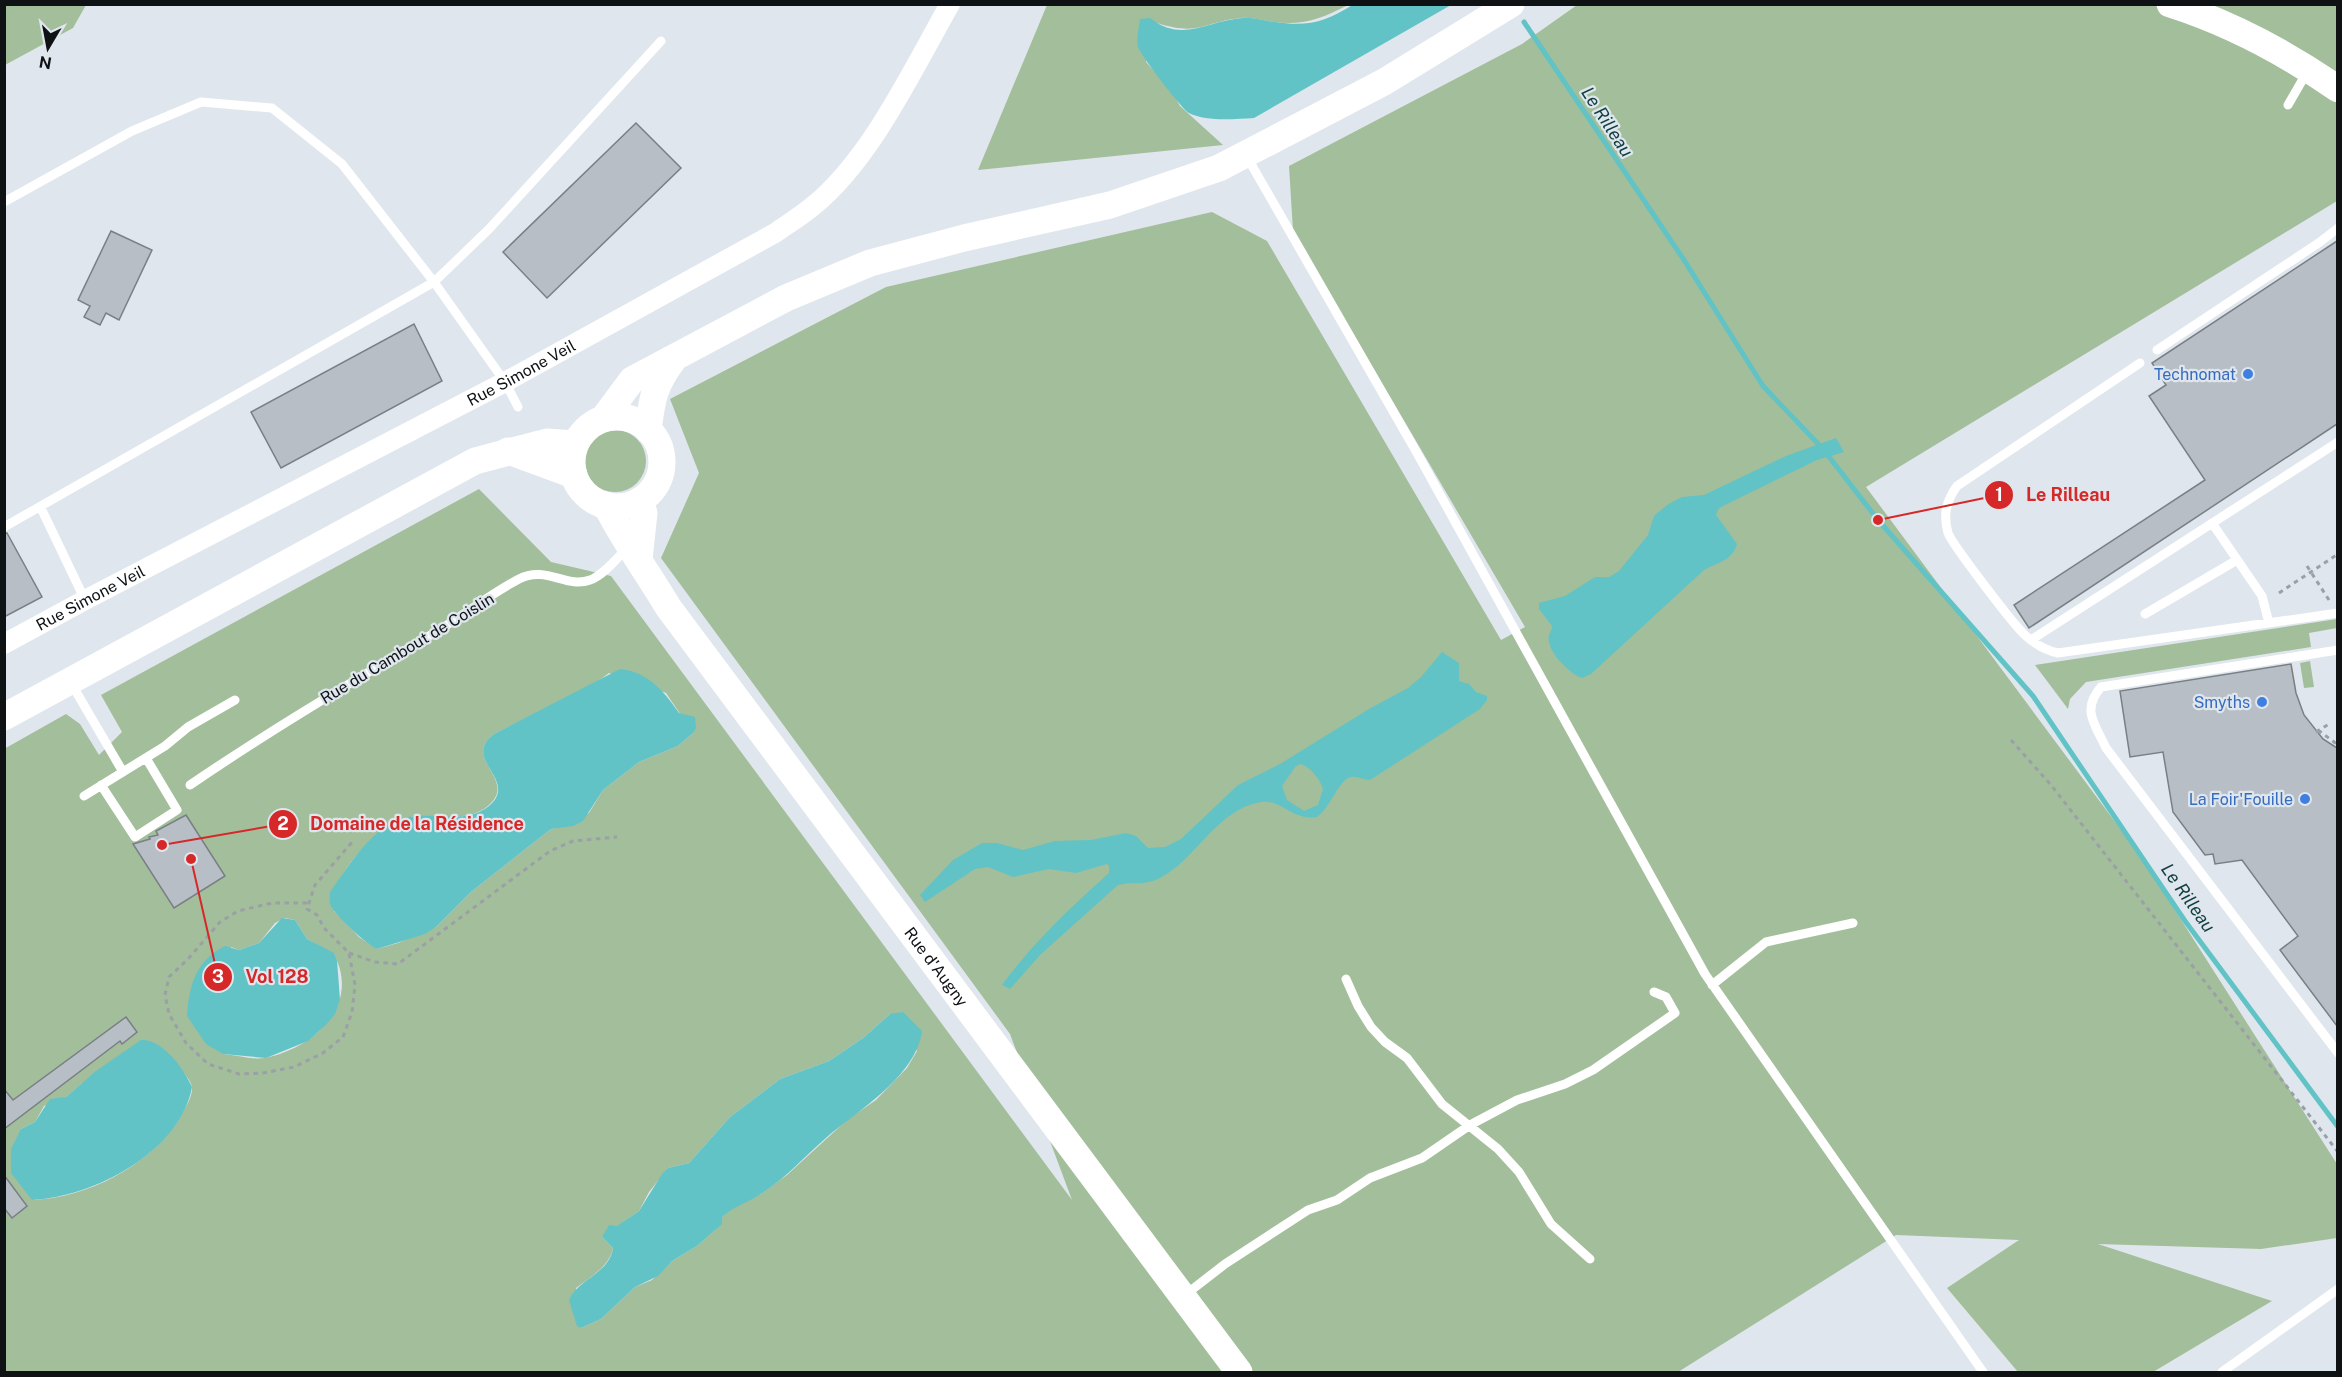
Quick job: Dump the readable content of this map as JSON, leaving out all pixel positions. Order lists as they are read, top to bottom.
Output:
{
  "streets": {
    "main road": ["Rue d'Augny"],
    "street": ["Rue Simone Veil"],
    "lane": ["Rue du Cambout de Coislin"]
  },
  "crossings": [
    ["Rue du Cambout de Coislin", "Rue d'Augny"]
  ],
  "water": ["Le Rilleau"],
  "places": [
    "Technomat",
    "Le Rilleau",
    "Smyths",
    "La Foir'Fouille",
    "Domaine de la Résidence",
    "Vol 128"
  ],
  "north": "bottom"
}
